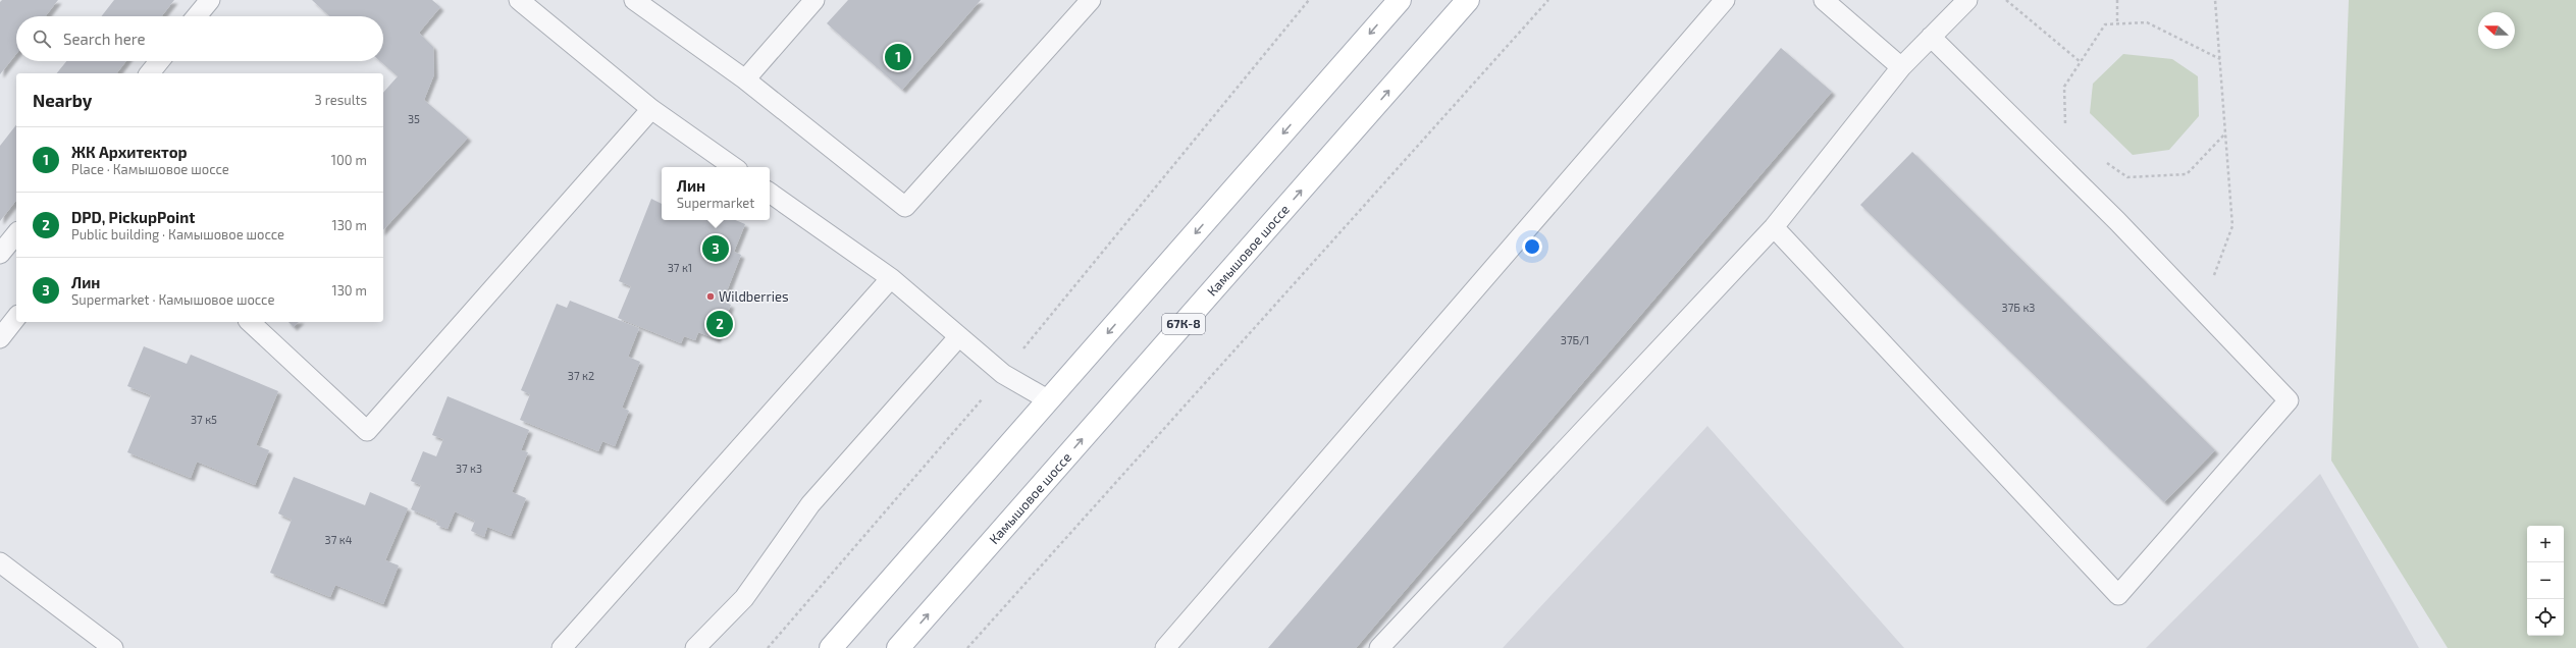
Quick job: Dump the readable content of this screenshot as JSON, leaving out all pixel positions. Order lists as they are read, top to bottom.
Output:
{
  "streets": {
    "main road": ["Камышовое шоссе", "67К-8"]
  },
  "places": ["Wildberries"],
  "house_numbers": [
    "35",
    "37 к1",
    "37Б к3",
    "37Б/1",
    "37 к2",
    "37 к5",
    "37 к3",
    "37 к4"
  ],
  "north": "left",
  "page": {
    "search": "Search here",
    "pins": ["1", "3", "2"],
    "heading": ["Nearby", "3 results"],
    "list": [
      {
        "mark": "1",
        "name": "ЖК Архитектор",
        "note": "Place · Камышовое шоссе",
        "value": "100 m"
      },
      {
        "mark": "2",
        "name": "DPD, PickupPoint",
        "note": "Public building · Камышовое шоссе",
        "value": "130 m"
      },
      {
        "mark": "3",
        "name": "Лин",
        "note": "Supermarket · Камышовое шоссе",
        "value": "130 m"
      }
    ],
    "popup": ["Лин", "Supermarket"],
    "map_buttons": ["+", "−"]
  }
}
